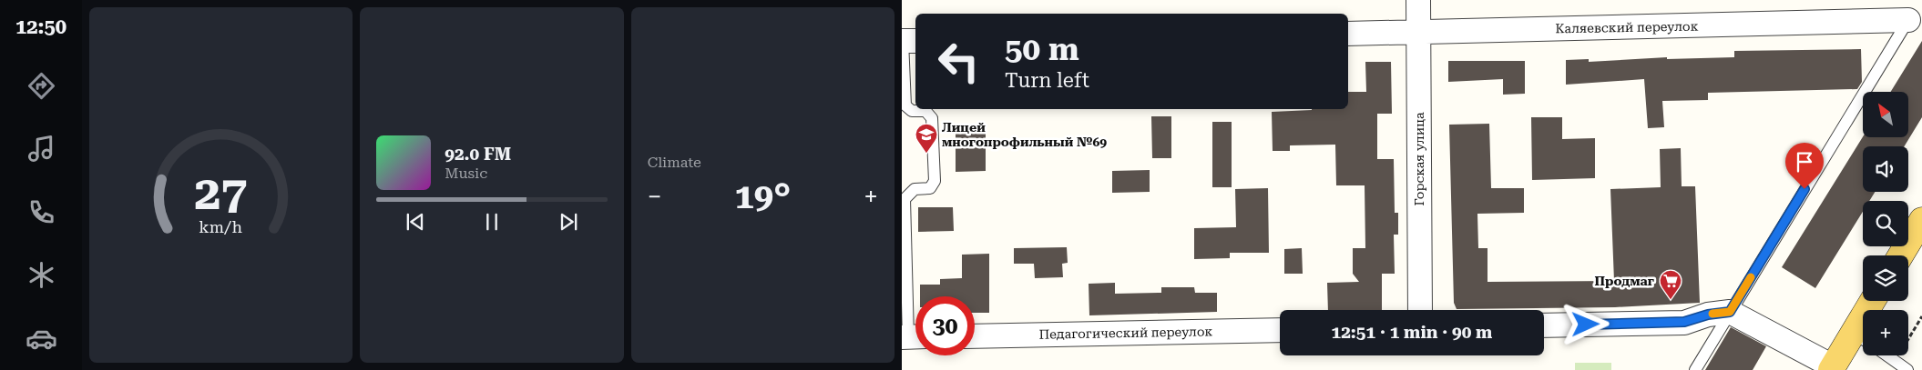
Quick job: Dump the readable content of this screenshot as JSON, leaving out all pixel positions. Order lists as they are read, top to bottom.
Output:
{
  "streets": {
    "street": ["Каляевский переулок", "Горская улица", "Педагогический переулок"]
  },
  "crossings": [
    ["Каляевский переулок", "Горская улица"]
  ],
  "places": {
    "school or university": ["Лицей многопрофильный №69"],
    "supermarket": ["Продмаг"]
  },
  "north": "top left",
  "page": {
    "tabs": "12:50",
    "tile": "Climate",
    "turn": ["50 m", "Turn left"],
    "map_buttons": "+",
    "song": ["92.0 FM", "Music"],
    "heat": ["−", "19°", "+"],
    "limit": "30",
    "trip": "12:51 · 1 min · 90 m",
    "gauge": ["27", "km/h"]
  }
}
